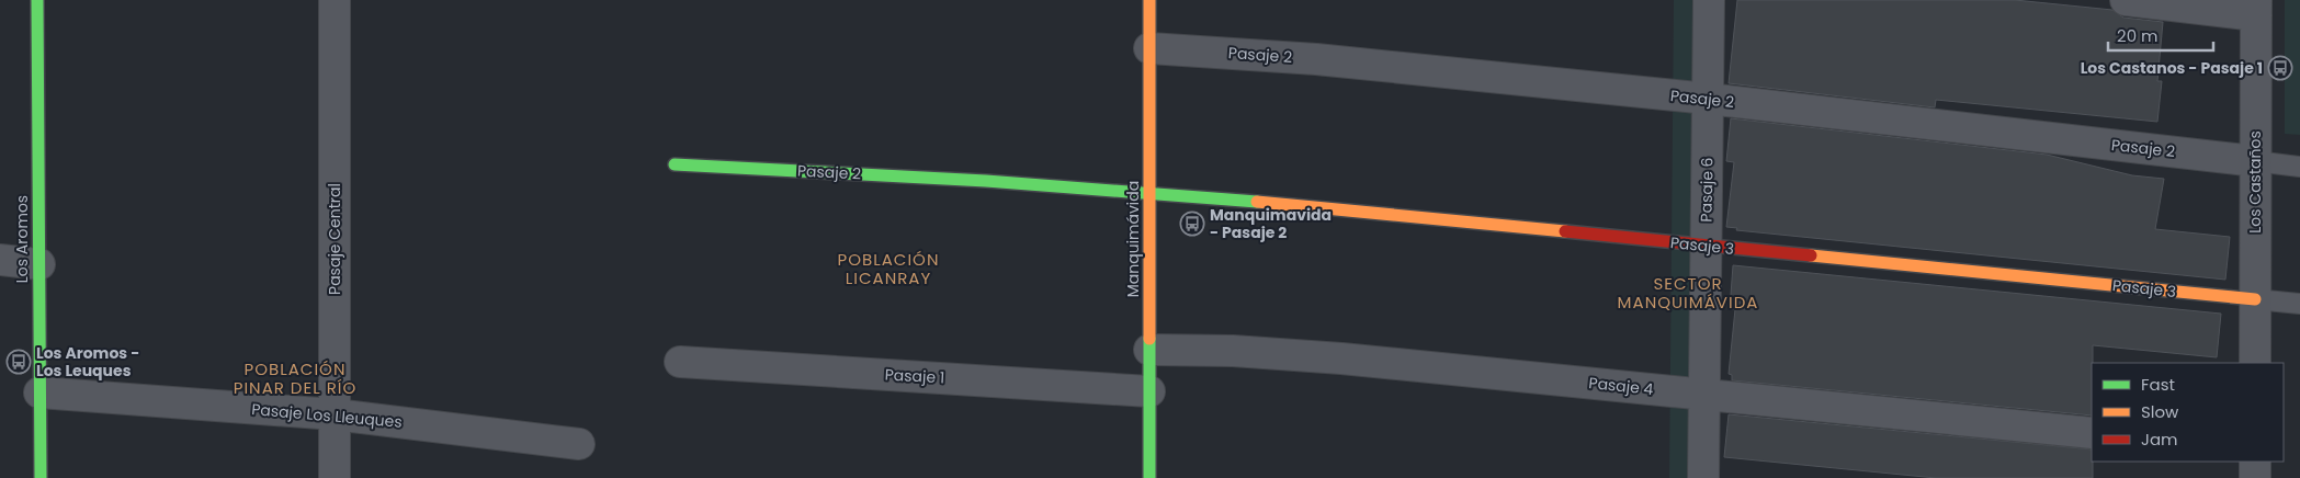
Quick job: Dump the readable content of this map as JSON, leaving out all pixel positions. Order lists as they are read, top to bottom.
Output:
{
  "streets": {
    "street": [
      "Pasaje 2",
      "Los Castaños",
      "Pasaje 6",
      "Los Aromos",
      "Pasaje Central",
      "Manquimávida",
      "Pasaje 3",
      "Pasaje 1",
      "Pasaje 4",
      "Pasaje Los Lleuques"
    ]
  },
  "crossings": [
    ["Pasaje 2", "Los Castaños"],
    ["Pasaje 2", "Pasaje 6"],
    ["Pasaje 2", "Manquimávida"],
    ["Pasaje 2", "Pasaje 3"],
    ["Los Castaños", "Pasaje 3"],
    ["Pasaje 6", "Pasaje 3"],
    ["Pasaje 6", "Pasaje 4"],
    ["Los Aromos", "Pasaje Los Lleuques"],
    ["Pasaje Central", "Pasaje Los Lleuques"],
    ["Manquimávida", "Pasaje 3"],
    ["Manquimávida", "Pasaje 1"],
    ["Manquimávida", "Pasaje 4"]
  ],
  "districts": ["POBLACIÓN LICANRAY", "SECTOR MANQUIMÁVIDA", "POBLACIÓN PINAR DEL RÍO"],
  "places": {
    "bus stop": ["Los Castanos - Pasaje 1", "Manquimavida - Pasaje 2", "Los Aromos - Los Leuques"]
  },
  "legend": ["Fast", "Slow", "Jam"],
  "scale_bar": "20 m"
}
